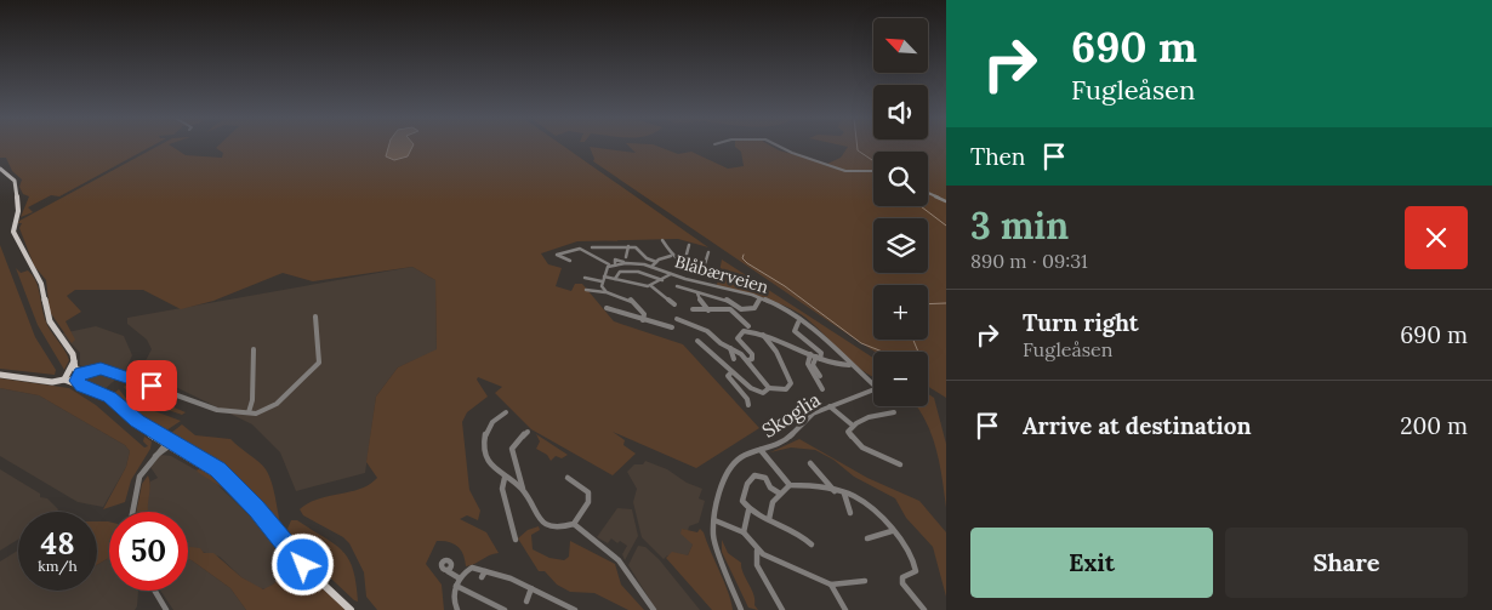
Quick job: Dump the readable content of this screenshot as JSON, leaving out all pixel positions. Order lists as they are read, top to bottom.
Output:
{
  "streets": {
    "street": ["Blåbærveien", "Skoglia"]
  },
  "north": "top left",
  "page": {
    "turn": ["690 m", "Fugleåsen"],
    "map_buttons": ["+", "−"],
    "then": "Then",
    "heading": ["3 min", "890 m · 09:31"],
    "list": [
      {
        "name": "Turn right",
        "note": "Fugleåsen",
        "value": "690 m"
      },
      {
        "name": "Arrive at destination",
        "value": "200 m"
      }
    ],
    "speed": "48 km/h",
    "limit": "50",
    "buttons": ["Exit", "Share"]
  }
}
